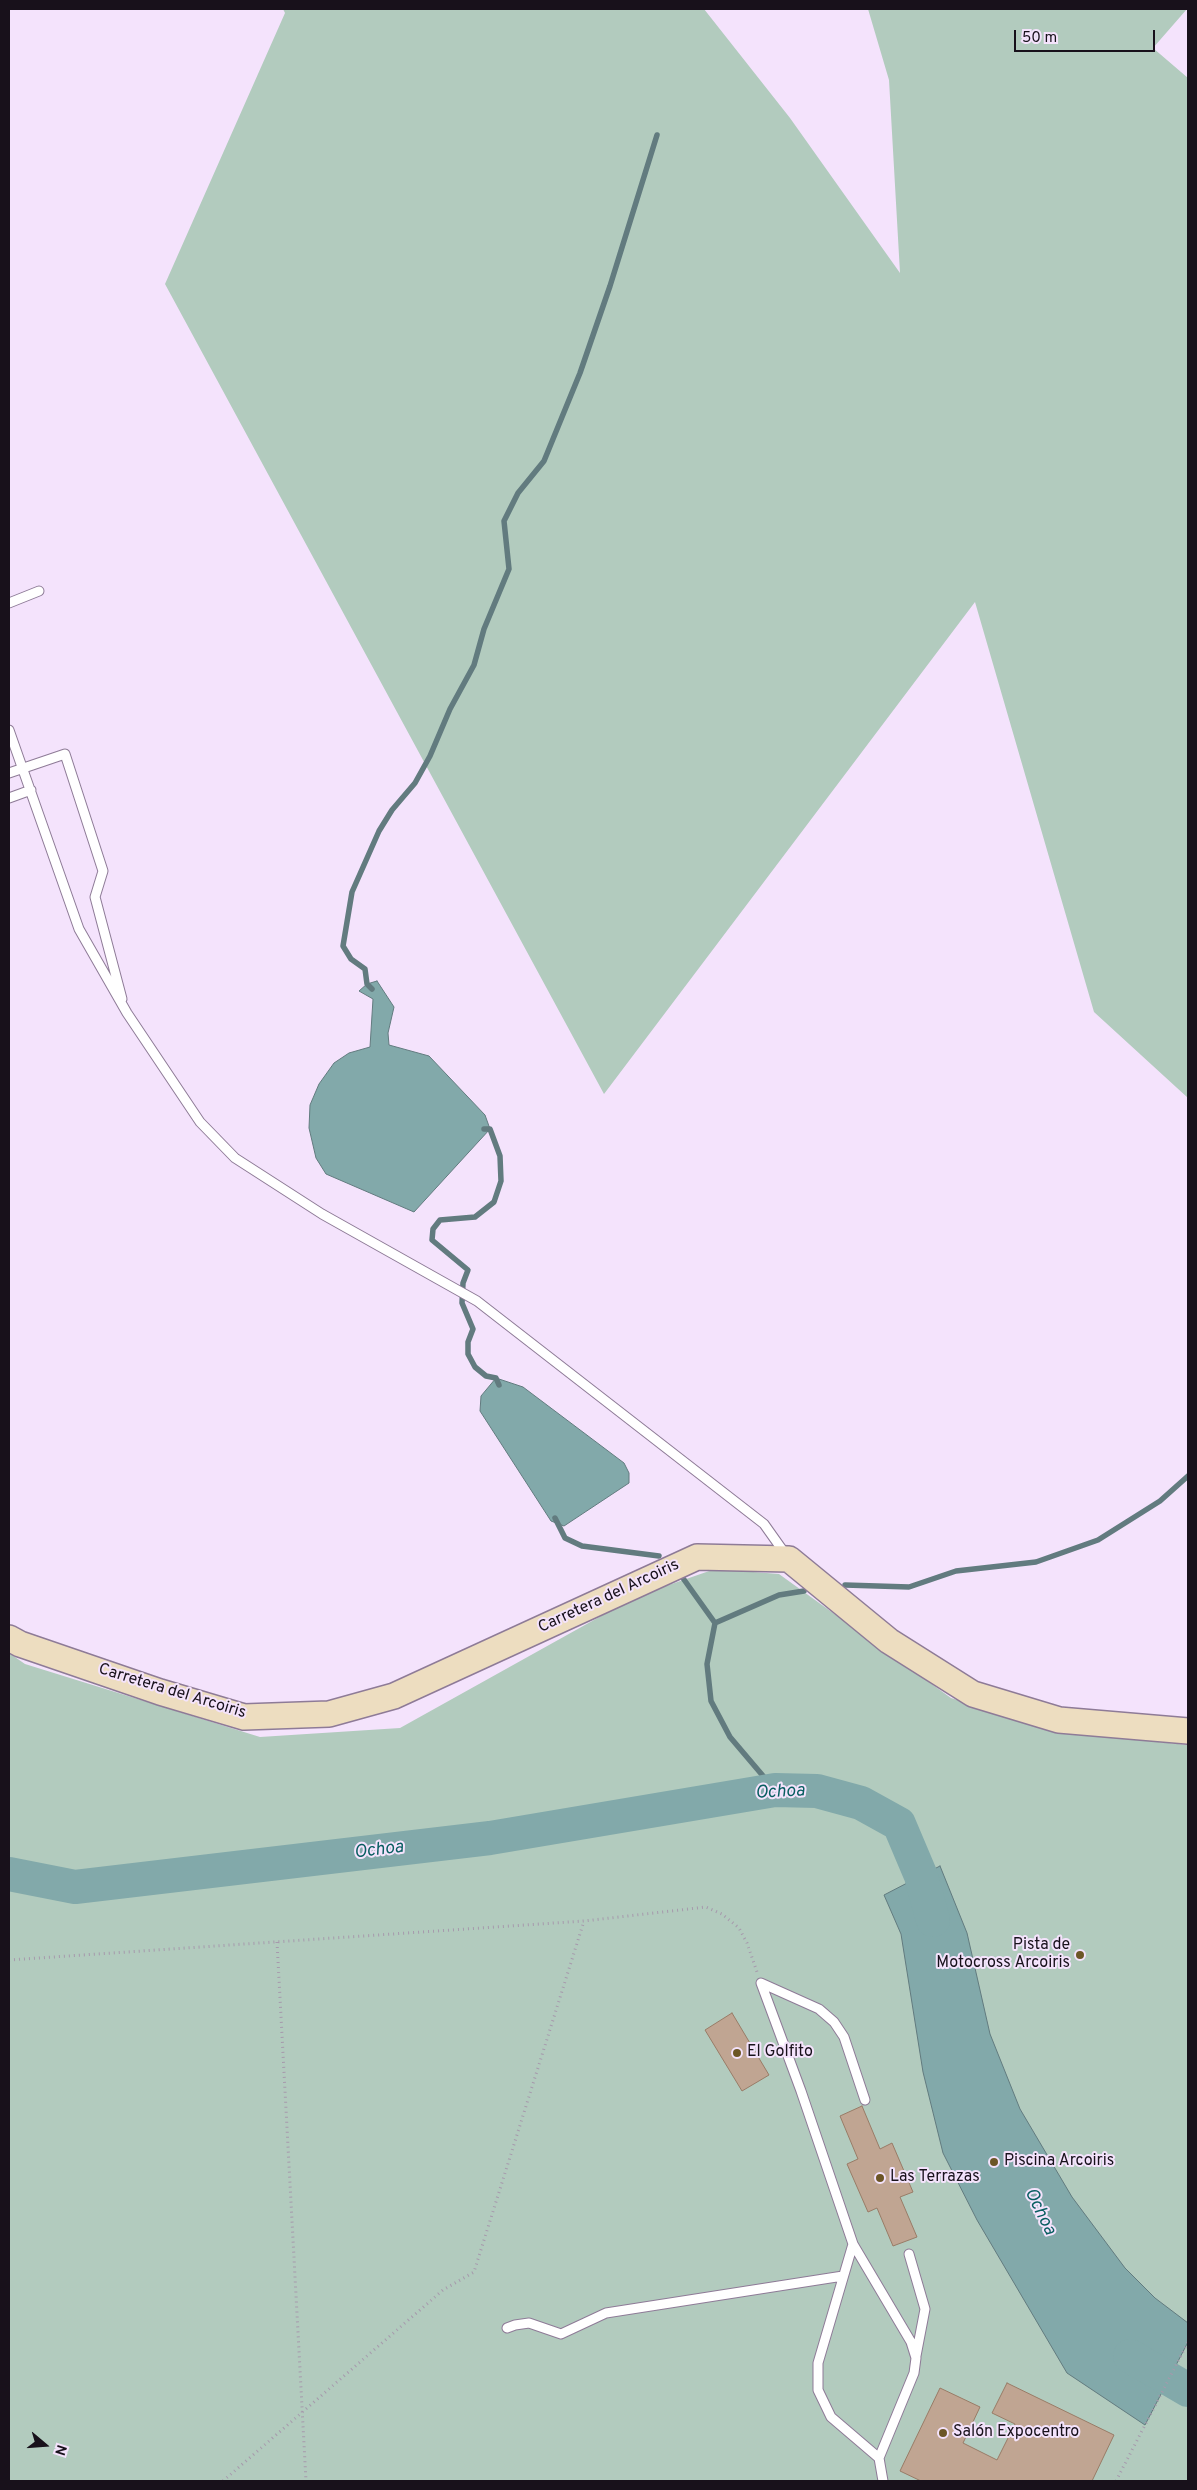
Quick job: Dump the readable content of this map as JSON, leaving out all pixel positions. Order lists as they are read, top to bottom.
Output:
{
  "streets": {
    "street": ["Carretera del Arcoiris"]
  },
  "water": ["Ochoa"],
  "places": [
    "Pista de Motocross Arcoiris",
    "El Golfito",
    "Piscina Arcoiris",
    "Las Terrazas",
    "Salón Expocentro"
  ],
  "scale_bar": "50 m",
  "north": "right"
}
